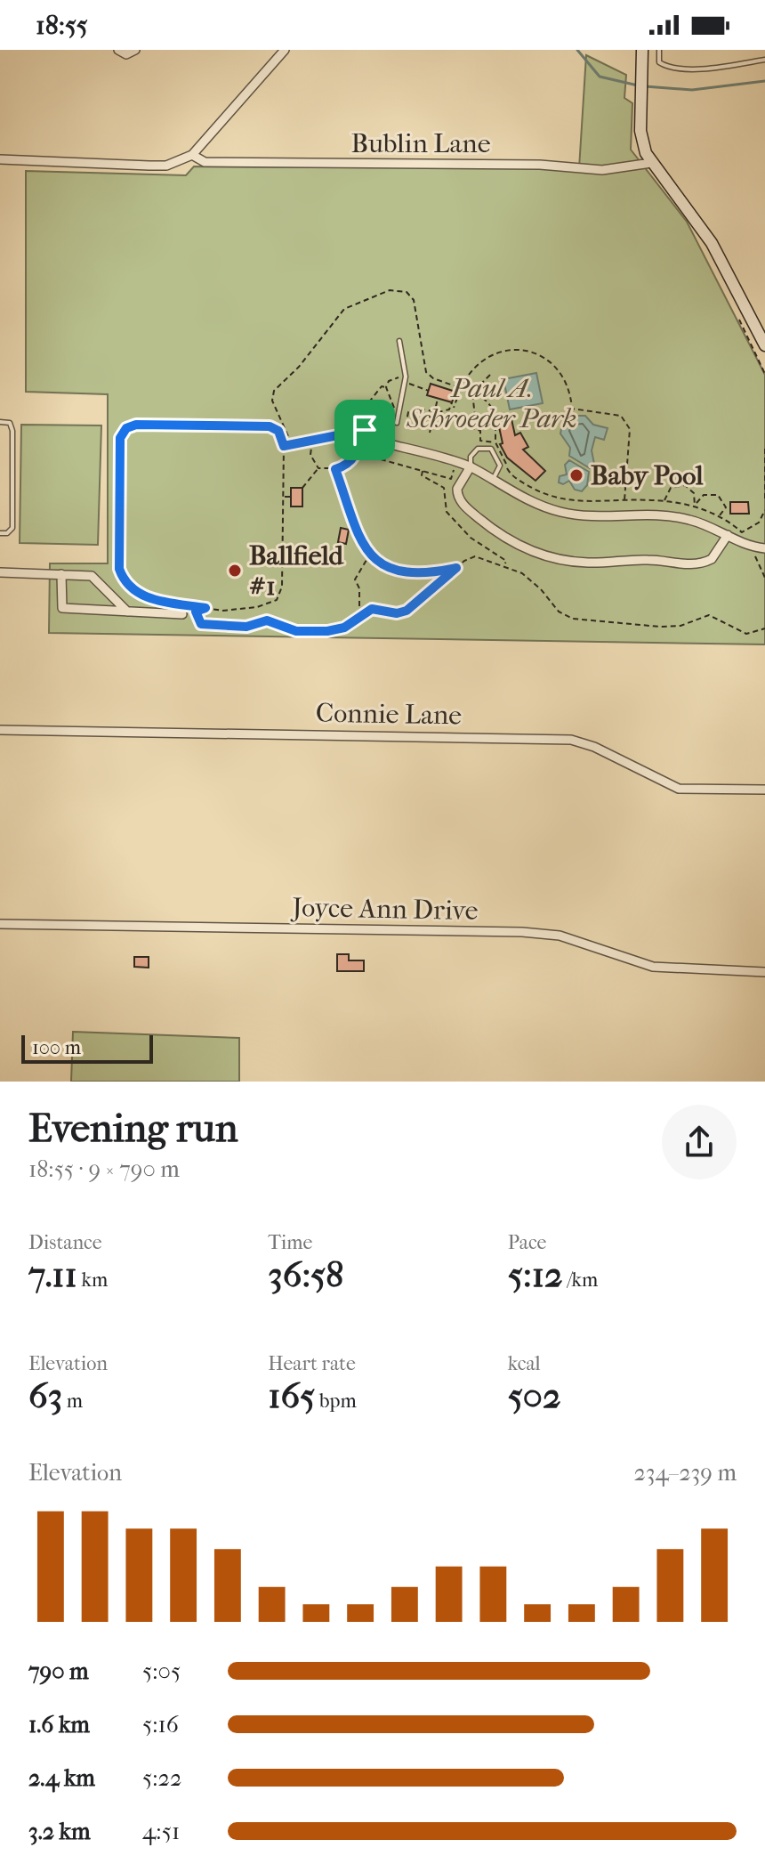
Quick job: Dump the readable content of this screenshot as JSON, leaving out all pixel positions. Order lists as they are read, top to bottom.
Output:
{
  "streets": {
    "street": ["Bublin Lane", "Connie Lane", "Joyce Ann Drive"]
  },
  "parks": ["Paul A. Schroeder Park"],
  "places": ["Baby Pool", "Ballfield #1"],
  "scale_bar": "100 m",
  "page": {
    "status": "18:55",
    "scale": "100 m",
    "heading": ["Evening run", "18:55 · 9 × 790 m"],
    "stats": [
      ["Distance", "7.11 km"],
      ["Time", "36:58"],
      ["Pace", "5:12 /km"],
      ["Elevation", "63 m"],
      ["Heart rate", "165 bpm"],
      ["kcal", "502"]
    ],
    "chart": ["Elevation", "234–239 m"],
    "list": [
      {
        "name": "790 m",
        "note": "5:05"
      },
      {
        "name": "1.6 km",
        "note": "5:16"
      },
      {
        "name": "2.4 km",
        "note": "5:22"
      },
      {
        "name": "3.2 km",
        "note": "4:51"
      }
    ]
  }
}
